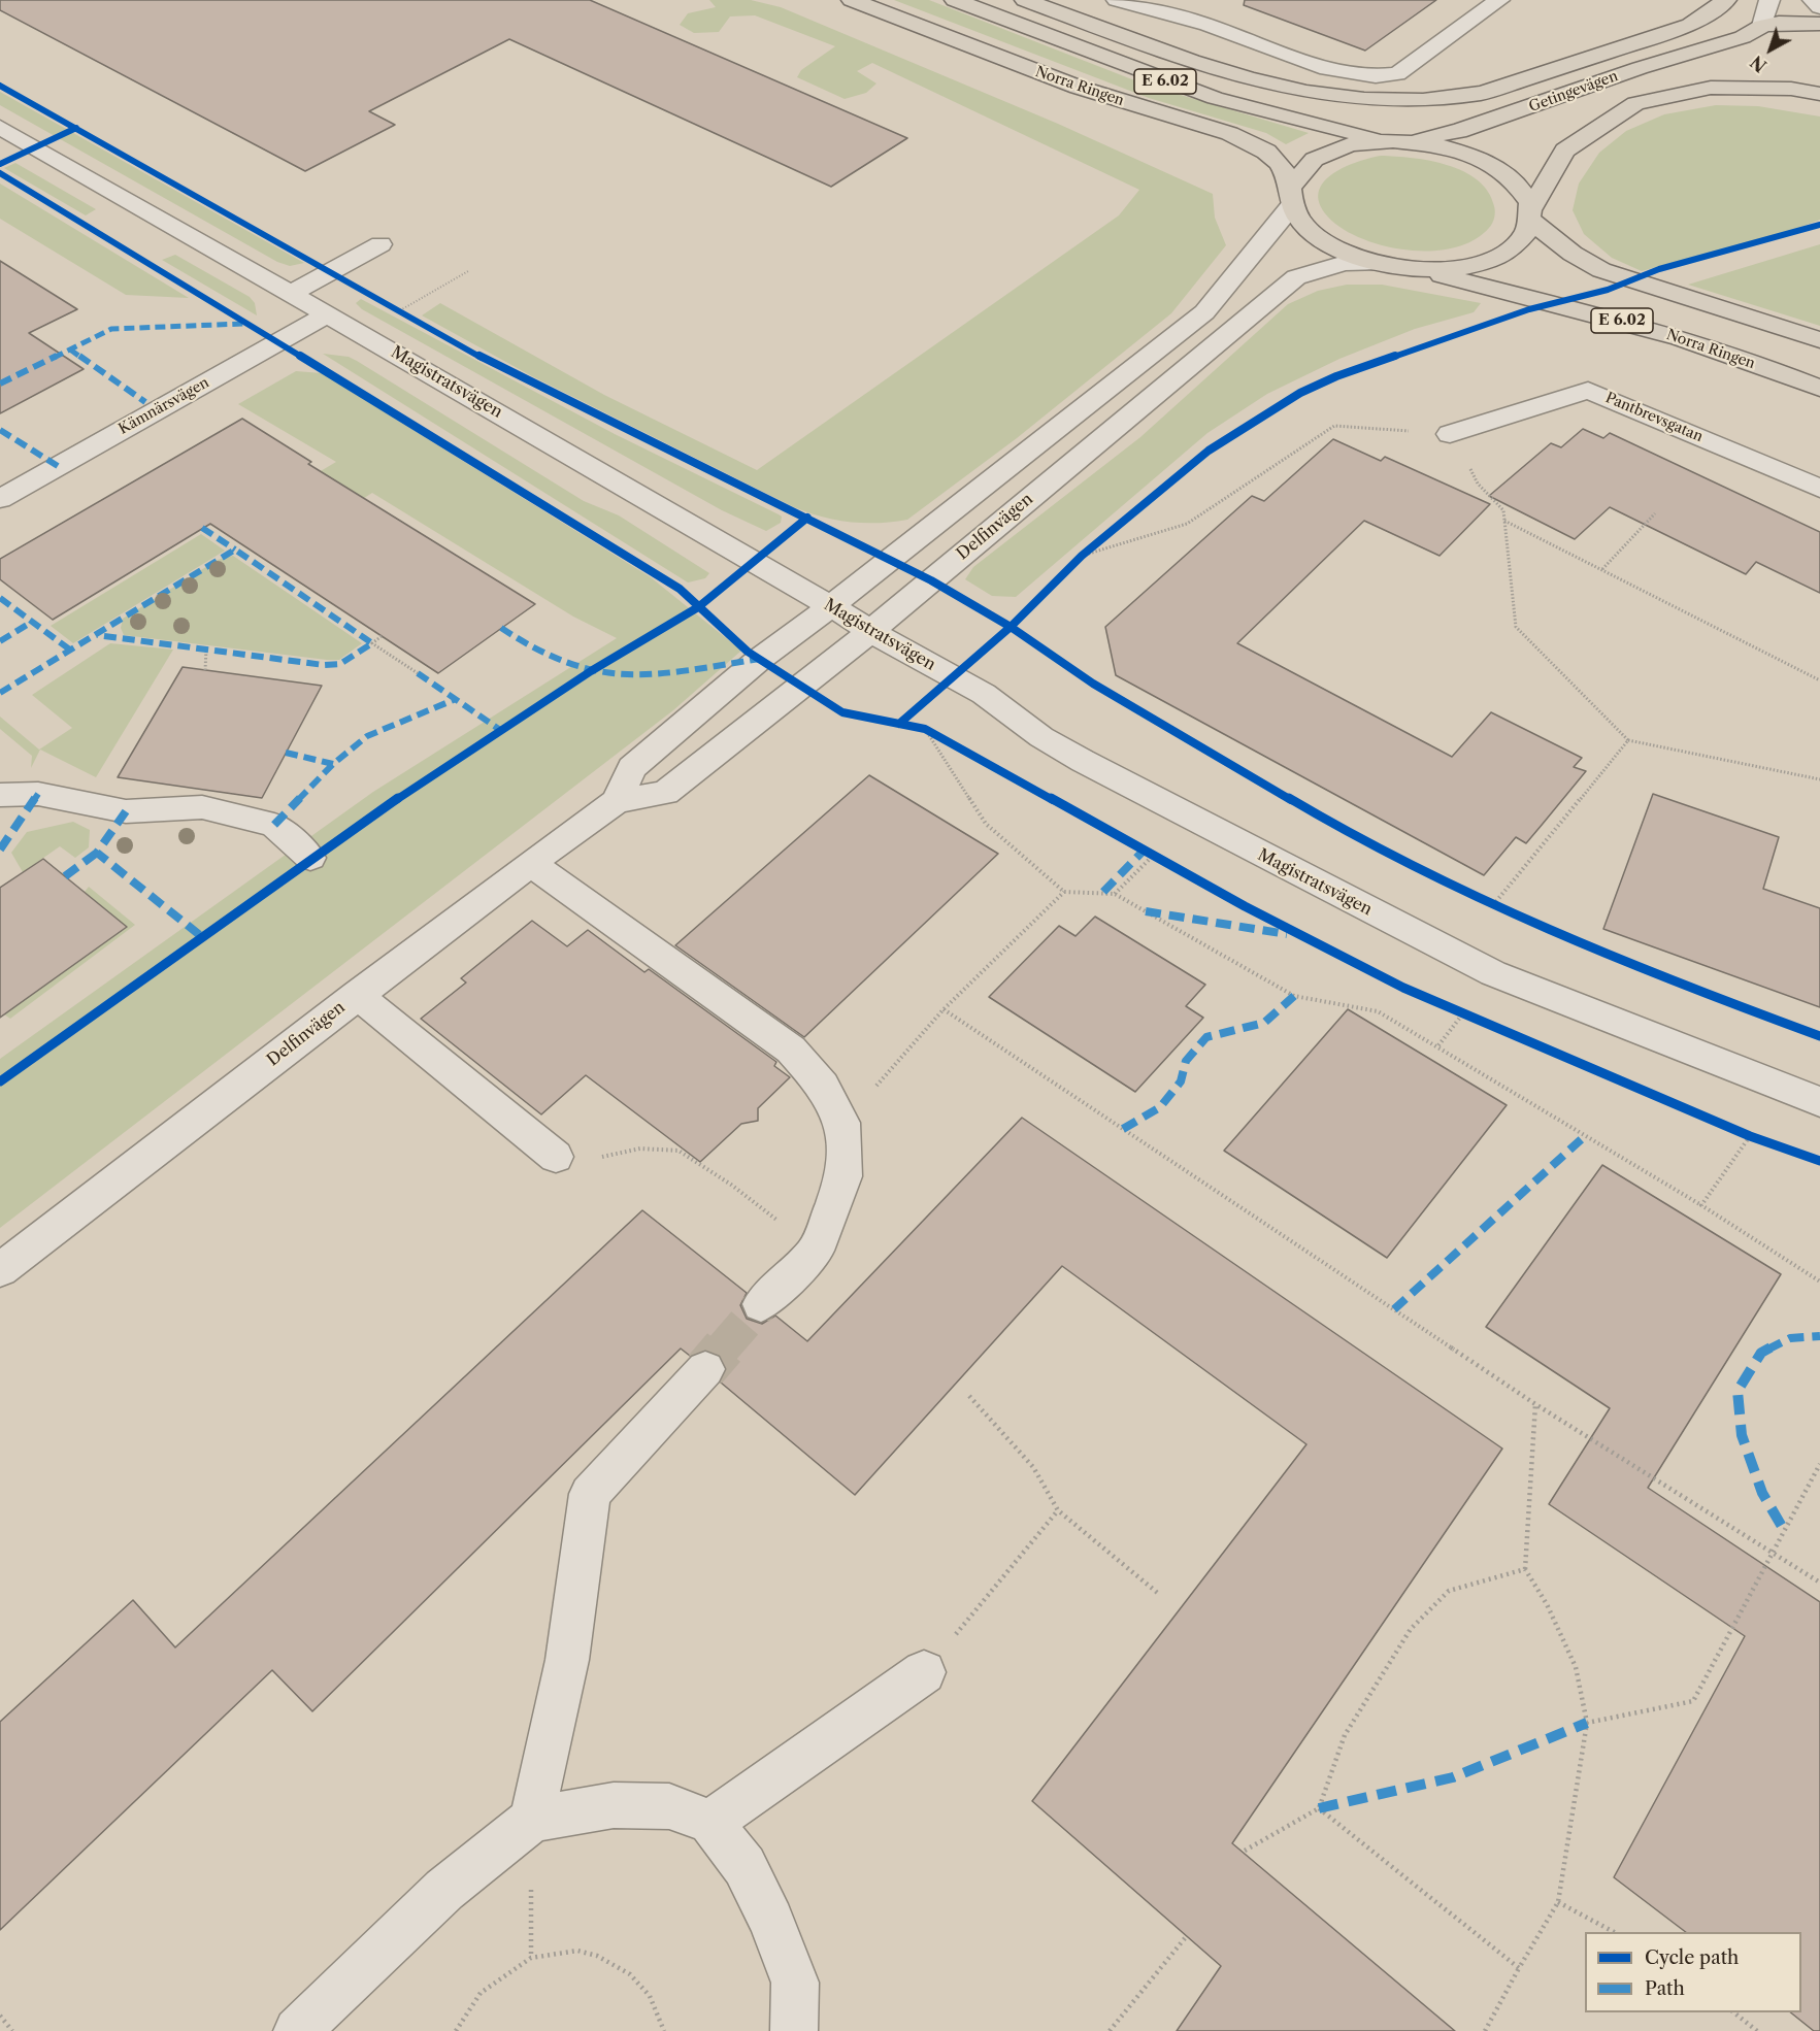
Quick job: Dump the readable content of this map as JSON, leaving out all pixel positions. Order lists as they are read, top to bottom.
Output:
{
  "streets": {
    "main road": ["E 6.02", "Norra Ringen", "Getingevägen"],
    "street": [
      "Magistratsvägen",
      "Kämnärsvägen",
      "Pantbrevsgatan",
      "Delfinvägen"
    ]
  },
  "crossings": [
    ["Norra Ringen", "Getingevägen"],
    ["Norra Ringen", "Delfinvägen"],
    ["Magistratsvägen", "Kämnärsvägen"],
    ["Magistratsvägen", "Delfinvägen"]
  ],
  "legend": ["Cycle path", "Path"],
  "north": "bottom left"
}
